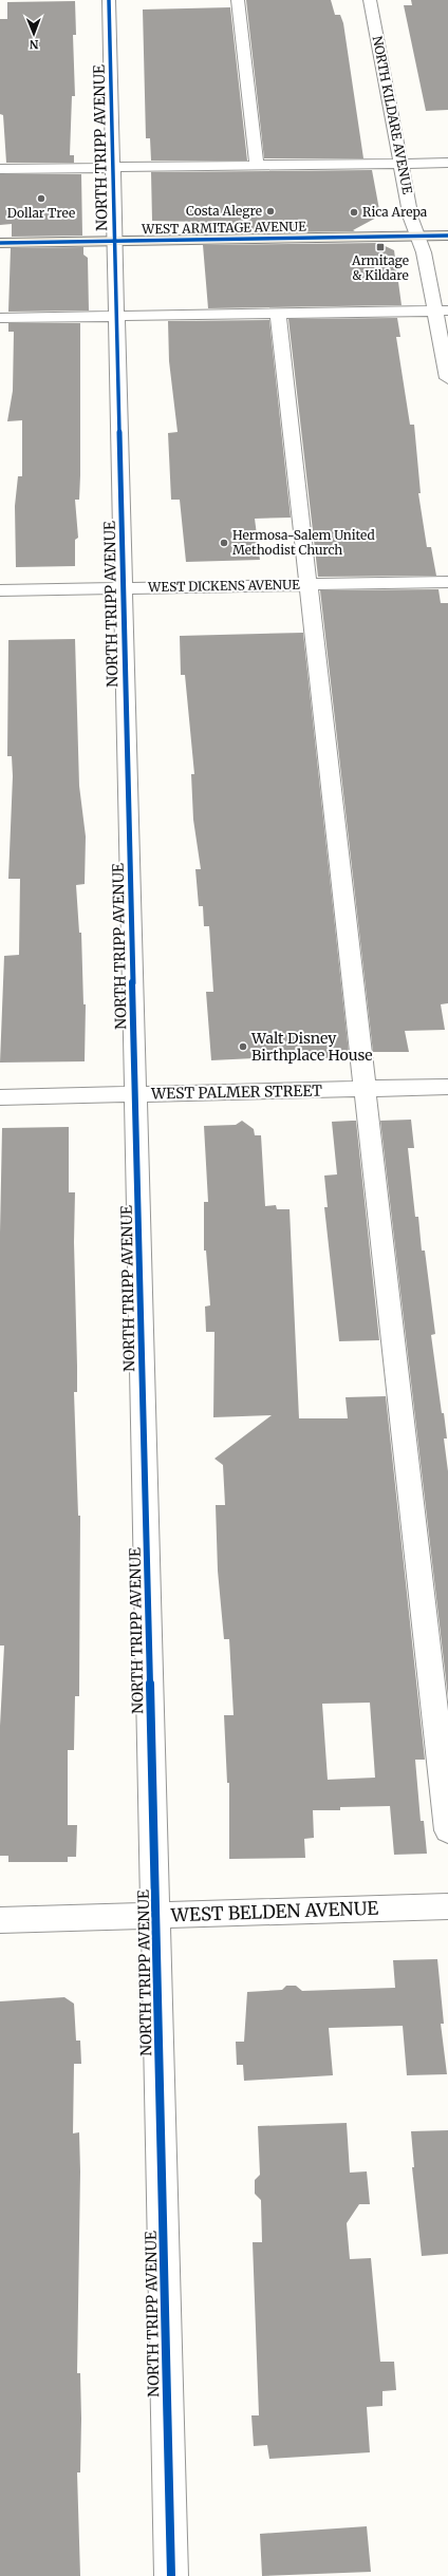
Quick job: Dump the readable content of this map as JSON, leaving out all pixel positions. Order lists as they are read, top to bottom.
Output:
{
  "streets": {
    "main road": ["WEST ARMITAGE AVENUE"],
    "street": [
      "NORTH KILDARE AVENUE",
      "NORTH TRIPP AVENUE",
      "WEST DICKENS AVENUE",
      "WEST PALMER STREET",
      "WEST BELDEN AVENUE"
    ]
  },
  "crossings": [
    ["NORTH KILDARE AVENUE", "WEST ARMITAGE AVENUE"],
    ["NORTH TRIPP AVENUE", "WEST ARMITAGE AVENUE"],
    ["NORTH TRIPP AVENUE", "WEST DICKENS AVENUE"],
    ["NORTH TRIPP AVENUE", "WEST PALMER STREET"],
    ["NORTH TRIPP AVENUE", "WEST BELDEN AVENUE"]
  ],
  "places": {
    "other": [
      "Dollar Tree",
      "Costa Alegre",
      "Rica Arepa",
      "Hermosa-Salem United Methodist Church",
      "Walt Disney Birthplace House"
    ],
    "transit": ["Armitage & Kildare"]
  },
  "north": "bottom"
}
